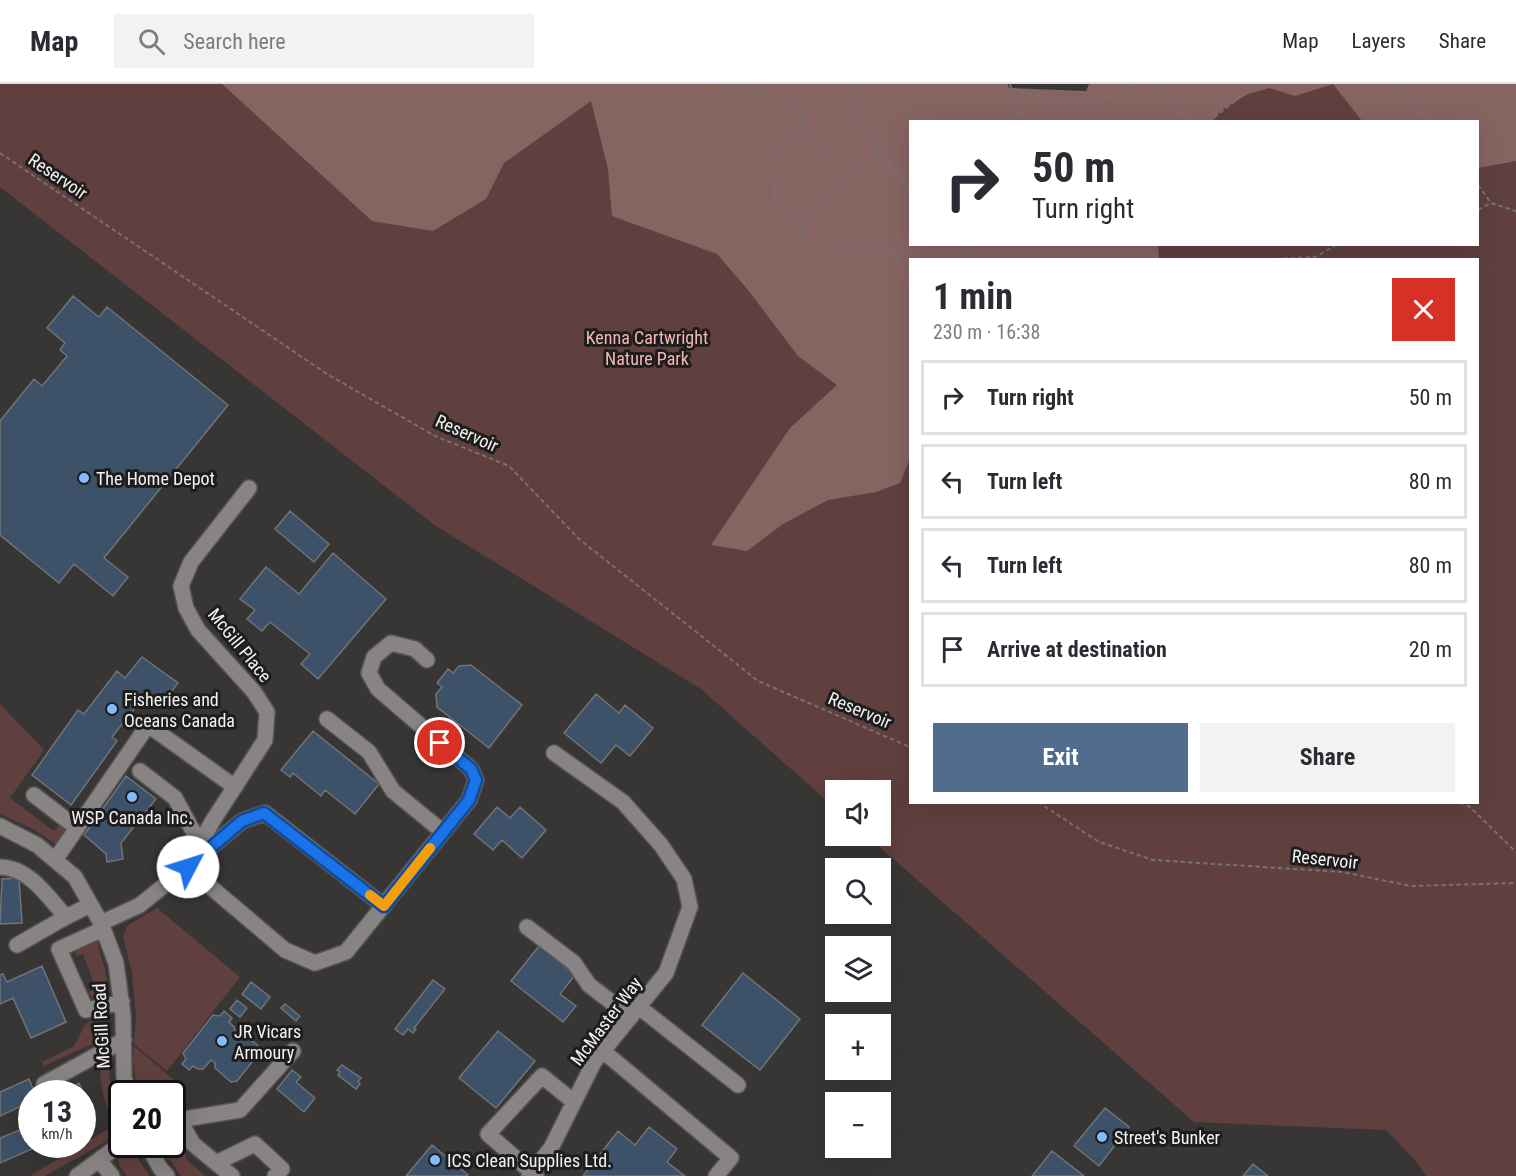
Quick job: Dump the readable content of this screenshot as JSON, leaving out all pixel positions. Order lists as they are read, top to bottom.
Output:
{
  "streets": {
    "street": ["McGill Place", "McMaster Way", "McGill Road"],
    "path": ["Reservoir"]
  },
  "crossings": [
    ["McGill Place", "McGill Road"]
  ],
  "parks": ["Kenna Cartwright Nature Park"],
  "places": [
    "The Home Depot",
    "Fisheries and Oceans Canada",
    "WSP Canada Inc.",
    "JR Vicars Armoury",
    "Street's Bunker",
    "ICS Clean Supplies Ltd."
  ],
  "page": {
    "header": "Map",
    "search": "Search here",
    "nav": ["Map", "Layers", "Share"],
    "turn": ["50 m", "Turn right"],
    "heading": ["1 min", "230 m · 16:38"],
    "list": [
      {
        "name": "Turn right",
        "value": "50 m"
      },
      {
        "name": "Turn left",
        "value": "80 m"
      },
      {
        "name": "Turn left",
        "value": "80 m"
      },
      {
        "name": "Arrive at destination",
        "value": "20 m"
      }
    ],
    "buttons": ["Exit", "Share"],
    "map_buttons": ["+", "−"],
    "speed": "13 km/h",
    "limit": "20"
  }
}
